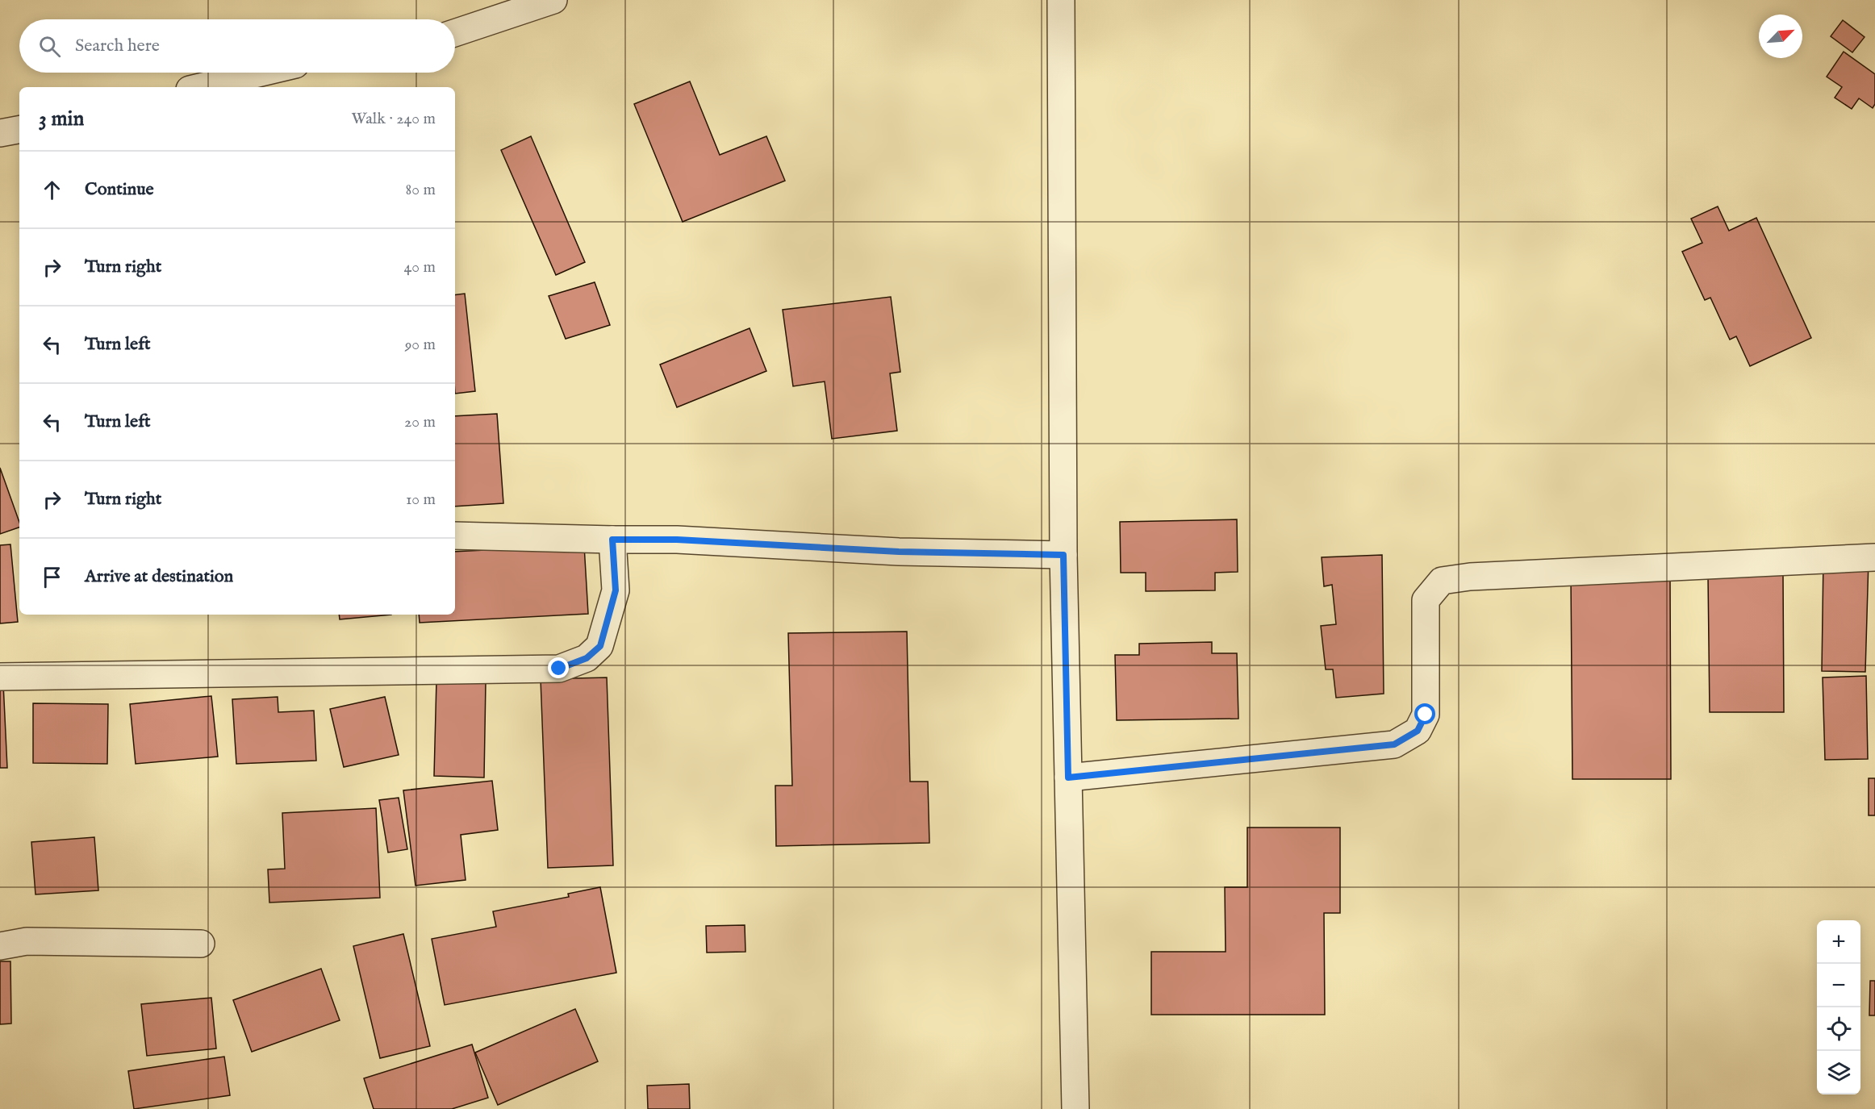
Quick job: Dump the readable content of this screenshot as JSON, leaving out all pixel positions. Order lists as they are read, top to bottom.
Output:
{
  "north": "top right",
  "page": {
    "search": "Search here",
    "heading": ["3 min", "Walk · 240 m"],
    "list": [
      ["Continue", "80 m"],
      ["Turn right", "40 m"],
      ["Turn left", "90 m"],
      ["Turn left", "20 m"],
      ["Turn right", "10 m"],
      "Arrive at destination"
    ],
    "map_buttons": ["+", "−"]
  }
}
